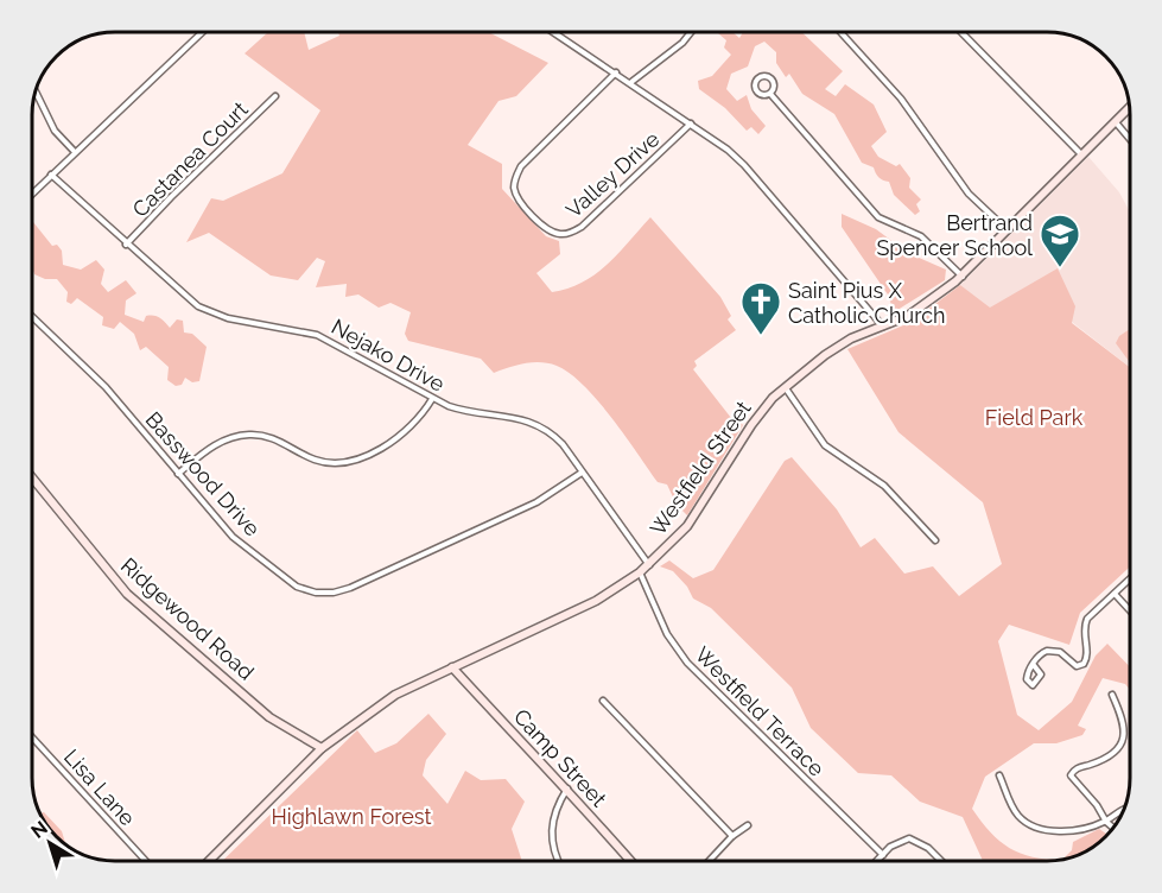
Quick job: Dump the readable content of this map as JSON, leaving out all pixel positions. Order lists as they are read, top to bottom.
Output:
{
  "streets": {
    "main road": ["Westfield Street", "Ridgewood Road", "Camp Street"],
    "street": [
      "Castanea Court",
      "Valley Drive",
      "Nejako Drive",
      "Basswood Drive",
      "Westfield Terrace",
      "Lisa Lane"
    ]
  },
  "crossings": [
    ["Castanea Court", "Nejako Drive"],
    ["Nejako Drive", "Westfield Street"],
    ["Nejako Drive", "Basswood Drive"],
    ["Westfield Street", "Ridgewood Road"],
    ["Westfield Street", "Westfield Terrace"],
    ["Westfield Street", "Camp Street"]
  ],
  "parks": ["Field Park", "Highlawn Forest"],
  "places": {
    "school or university": ["Bertrand Spencer School"],
    "church": ["Saint Pius X Catholic Church"]
  },
  "north": "top left"
}
